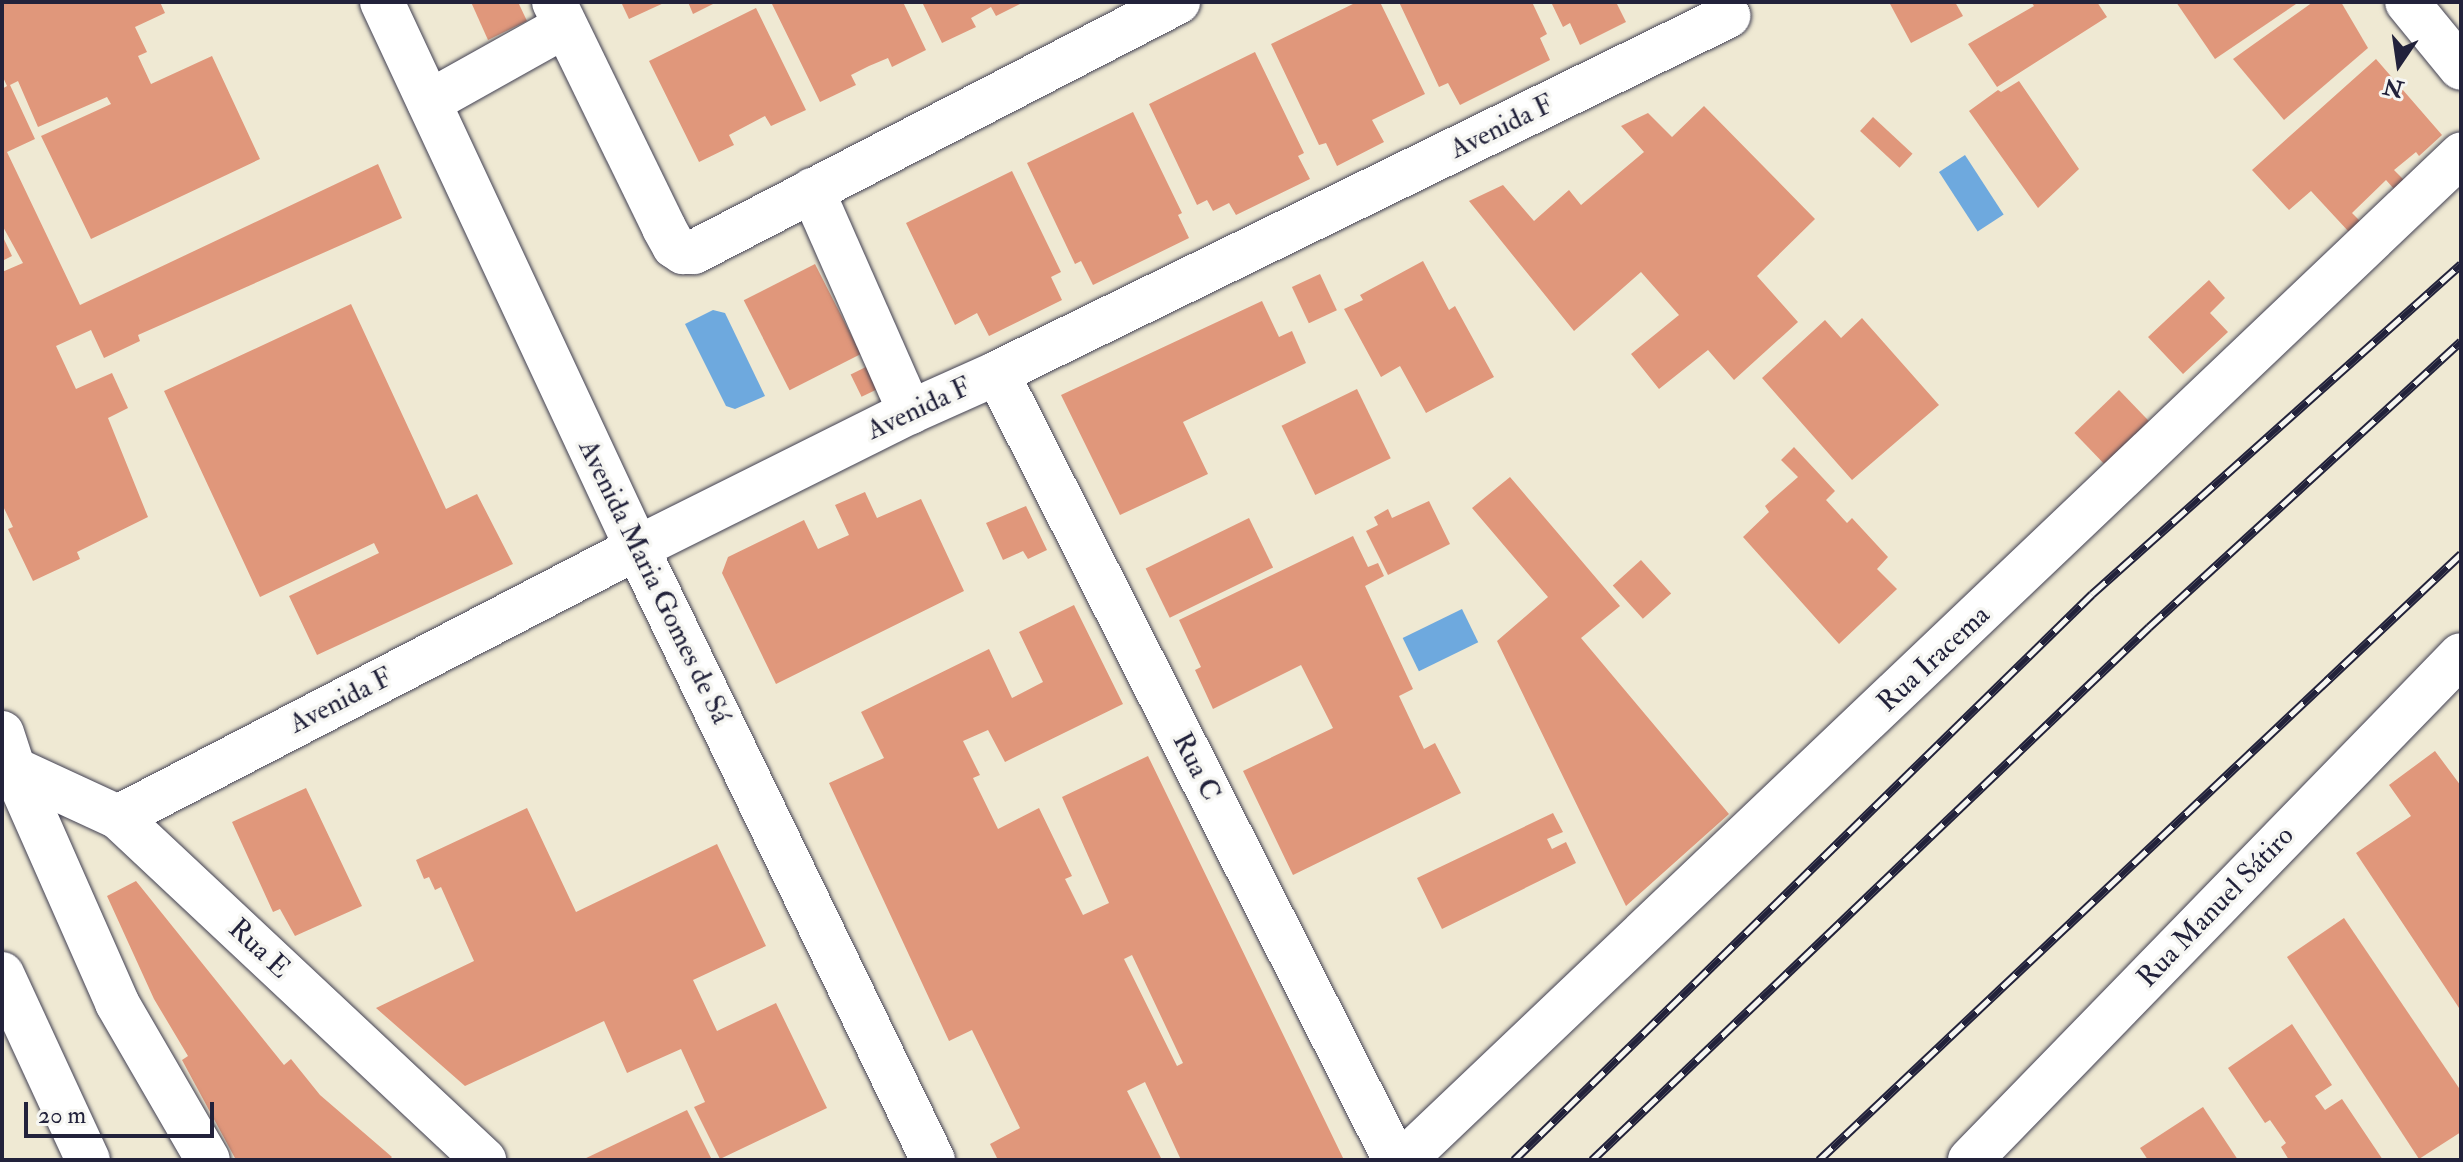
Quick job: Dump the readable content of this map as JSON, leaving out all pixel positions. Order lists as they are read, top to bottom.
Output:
{
  "streets": {
    "street": [
      "Avenida F",
      "Avenida Maria Gomes de Sá",
      "Rua Iracema",
      "Rua C",
      "Rua Manuel Sátiro",
      "Rua E"
    ]
  },
  "crossings": [
    ["Avenida F", "Avenida Maria Gomes de Sá"],
    ["Avenida F", "Rua C"],
    ["Avenida F", "Rua E"]
  ],
  "scale_bar": "20 m",
  "north": "bottom"
}
